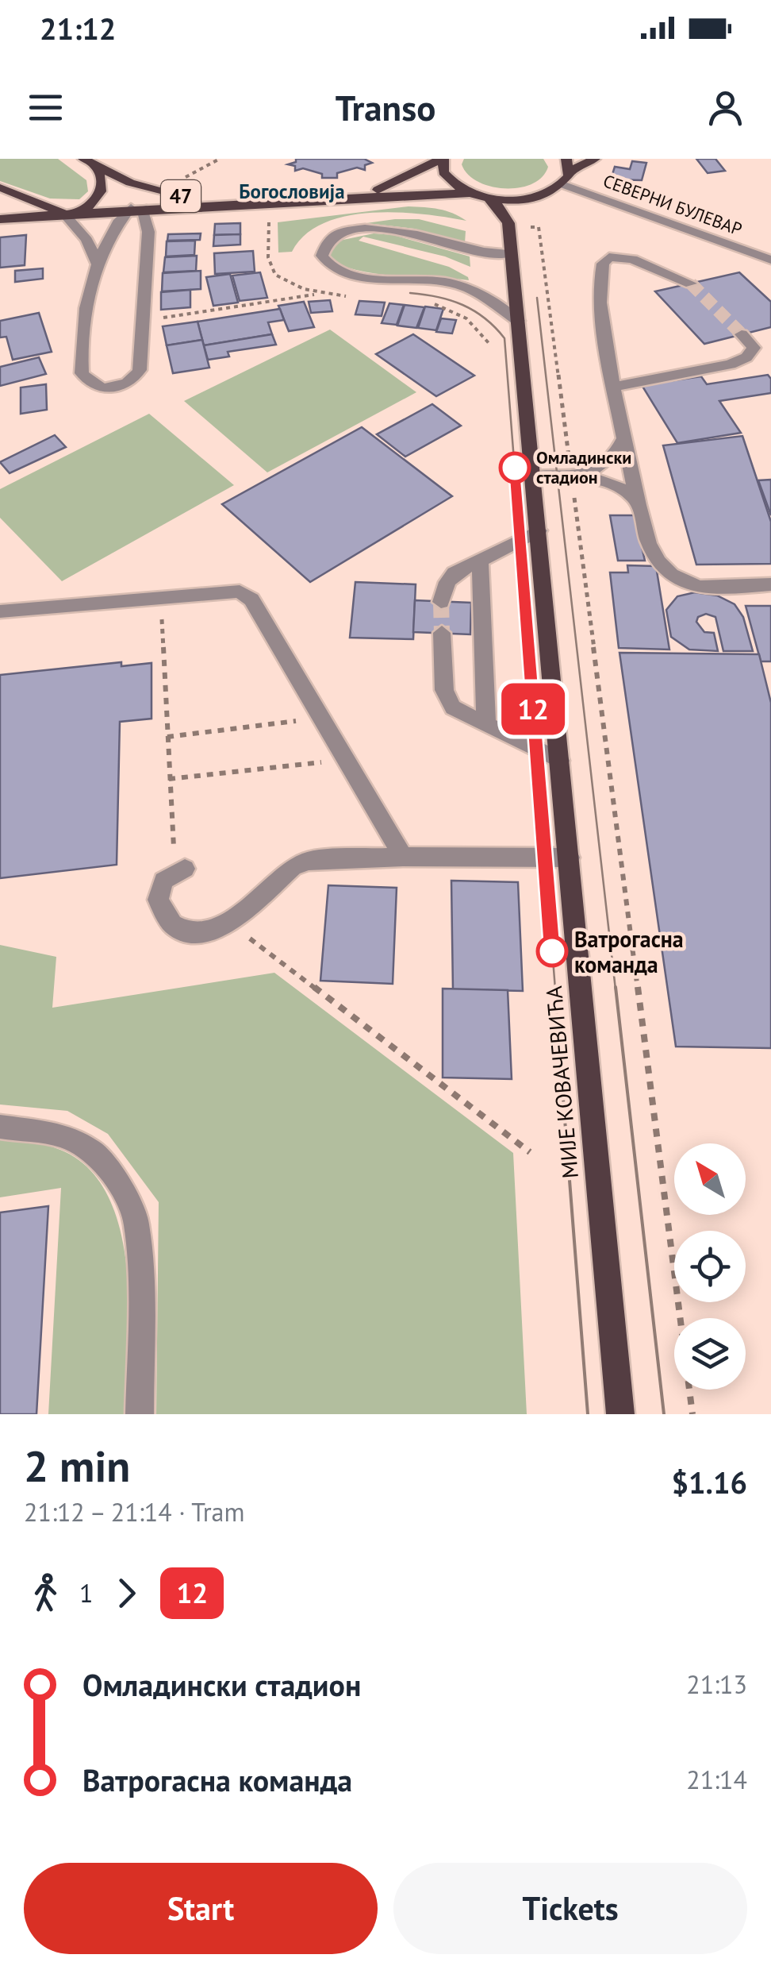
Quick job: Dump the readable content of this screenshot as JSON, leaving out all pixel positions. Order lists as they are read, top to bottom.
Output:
{
  "streets": {
    "main road": ["47", "МИЈЕ КОВАЧЕВИЋА"],
    "street": ["СЕВЕРНИ БУЛЕВАР"]
  },
  "districts": ["Богословија"],
  "places": ["Омладински стадион", "Ватрогасна команда"],
  "lines": ["tram line 12"],
  "north": "top left",
  "page": {
    "status": "21:12",
    "header": "Transo",
    "on_map": "12",
    "heading": ["2 min", "21:12 – 21:14 · Tram", "$1.16"],
    "legs": ["1", "12"],
    "list": [
      {
        "name": "Омладински стадион",
        "value": "21:13"
      },
      {
        "name": "Ватрогасна команда",
        "value": "21:14"
      }
    ],
    "buttons": ["Start", "Tickets"]
  }
}
